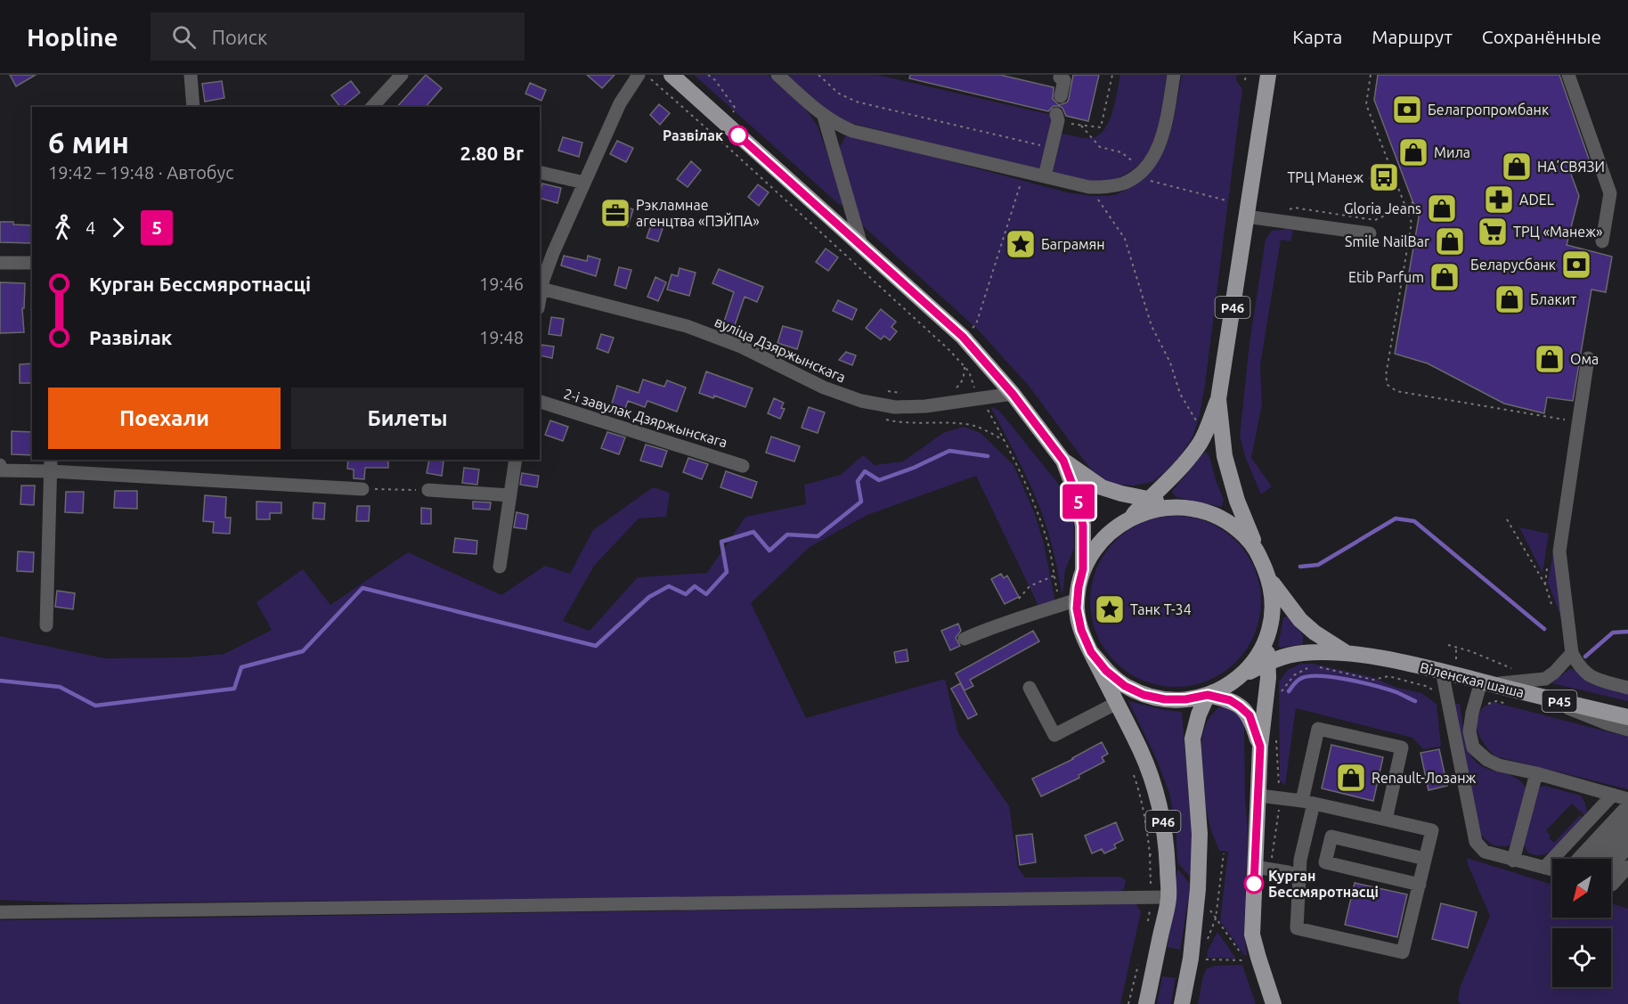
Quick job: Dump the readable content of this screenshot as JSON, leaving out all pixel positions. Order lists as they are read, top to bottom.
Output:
{
  "streets": {
    "main road": ["Р46", "Віленская шаша", "Р45"],
    "street": ["вуліца Дзяржынскага", "2-і завулак Дзяржынскага"]
  },
  "crossings": [
    ["Р46", "Р45"],
    ["Віленская шаша", "Р45"]
  ],
  "places": {
    "bank": ["Белагропромбанк", "Беларусбанк"],
    "other": ["Развілак", "Курган Бессмяротнасці"],
    "shop": [
      "Мила",
      "НАʼСВЯЗИ",
      "Gloria Jeans",
      "Smile NailBar",
      "Etib Parfum",
      "Блакит",
      "Ома",
      "Renault-Лозанж"
    ],
    "bus stop": ["ТРЦ Манеж"],
    "pharmacy": ["ADEL"],
    "office": ["Рэкламнае агенцтва «ПЭЙПА»"],
    "supermarket": ["ТРЦ «Манеж»"],
    "place": ["Баграмян", "Танк Т-34"]
  },
  "lines": ["bus line 5"],
  "north": "bottom left",
  "page": {
    "header": "Hopline",
    "search": "Поиск",
    "nav": ["Карта", "Маршрут", "Сохранённые"],
    "on_map": "5",
    "heading": ["6 мин", "19:42 – 19:48 · Автобус", "2.80 Br"],
    "legs": ["4", "5"],
    "list": [
      {
        "name": "Курган Бессмяротнасці",
        "value": "19:46"
      },
      {
        "name": "Развілак",
        "value": "19:48"
      }
    ],
    "buttons": ["Поехали", "Билеты"]
  }
}
